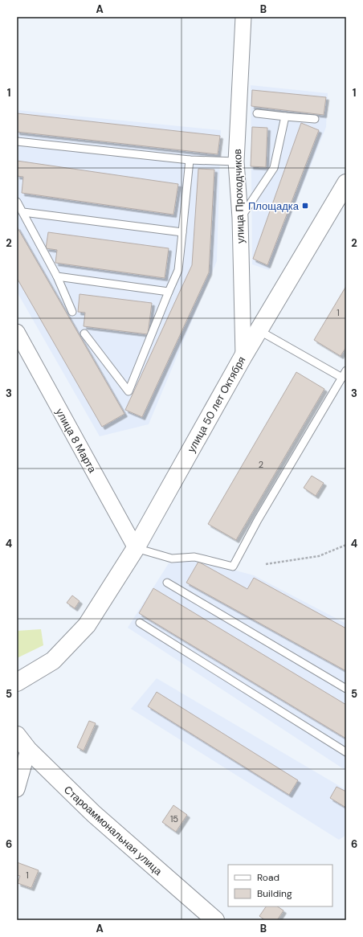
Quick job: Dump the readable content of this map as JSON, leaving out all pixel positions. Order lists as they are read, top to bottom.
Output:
{
  "streets": {
    "main road": ["улица 50 лет Октября", "Староаммональная улица"],
    "street": ["улица Проходчиков", "улица 8 Марта"]
  },
  "crossings": [
    ["улица Проходчиков", "улица 50 лет Октября"],
    ["улица 50 лет Октября", "улица 8 Марта"]
  ],
  "places": {
    "transit": ["Площадка"]
  },
  "house_numbers": [
    "1",
    "2",
    "15",
    "1"
  ],
  "legend": ["Road", "Building"],
  "grid": {
    "columns": ["A", "B"],
    "rows": [
      "1",
      "2",
      "3",
      "4",
      "5",
      "6"
    ]
  }
}
